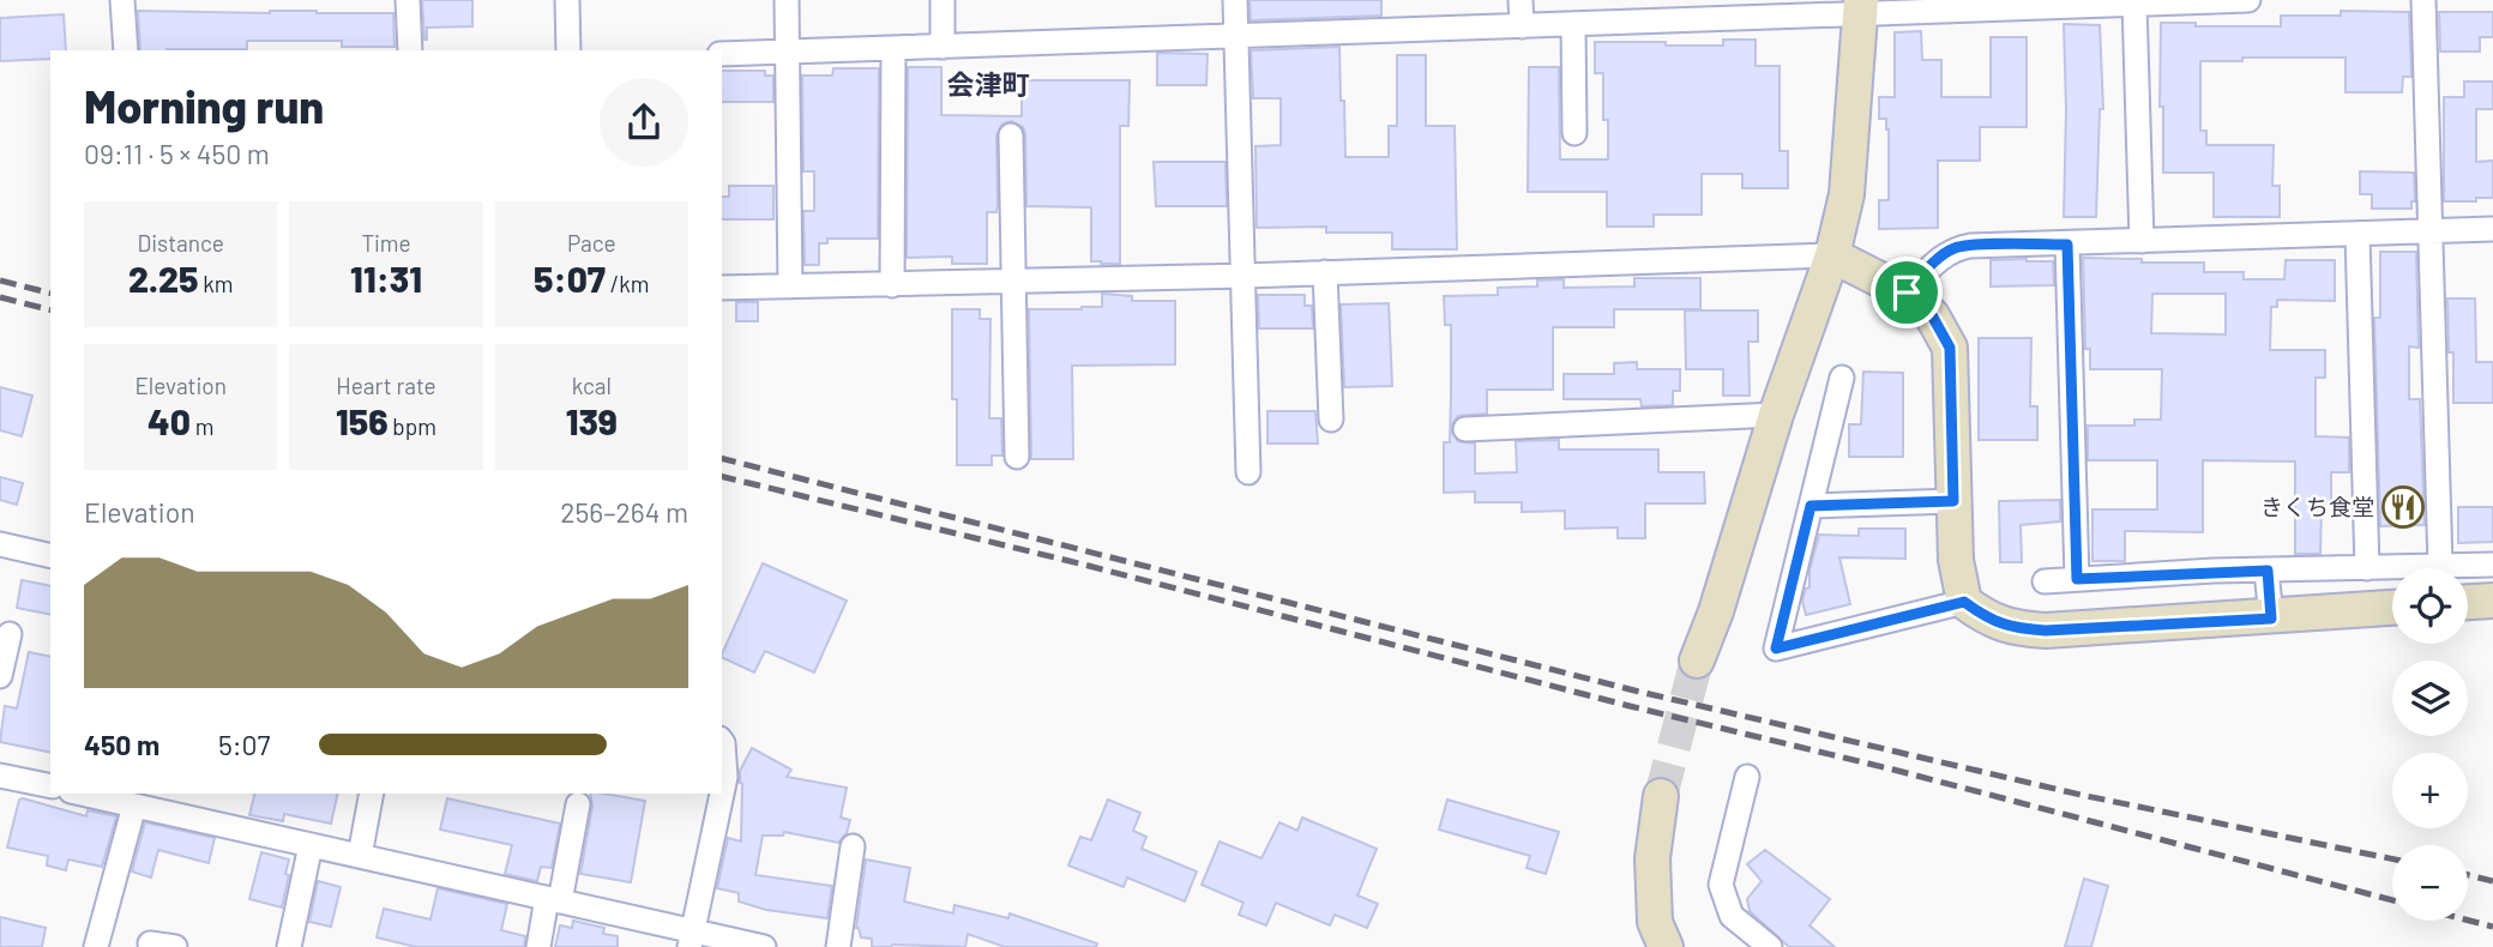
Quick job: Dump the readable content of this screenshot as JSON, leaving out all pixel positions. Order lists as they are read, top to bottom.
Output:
{
  "districts": ["会津町"],
  "places": {
    "restaurant": ["きくち食堂"]
  },
  "page": {
    "heading": ["Morning run", "09:11 · 5 × 450 m"],
    "stats": [
      ["Distance", "2.25 km"],
      ["Time", "11:31"],
      ["Pace", "5:07 /km"],
      ["Elevation", "40 m"],
      ["Heart rate", "156 bpm"],
      ["kcal", "139"]
    ],
    "chart": ["Elevation", "256–264 m"],
    "map_buttons": ["+", "−"],
    "list": [
      {
        "name": "450 m",
        "note": "5:07"
      }
    ]
  }
}
